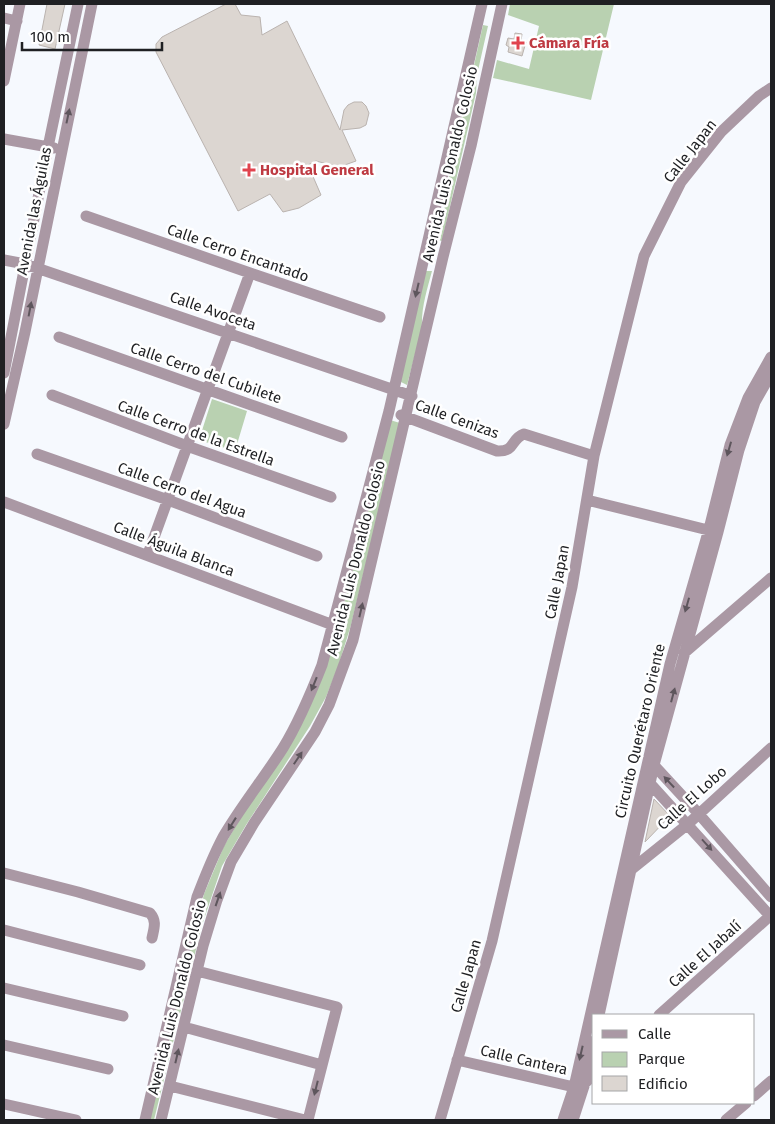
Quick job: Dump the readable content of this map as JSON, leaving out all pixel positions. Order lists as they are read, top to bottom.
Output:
{
  "streets": {
    "street": [
      "Calle Japan",
      "Avenida Luis Donaldo Colosio",
      "Avenida las Águilas",
      "Calle Cerro Encantado",
      "Calle Avoceta",
      "Calle Cerro del Cubilete",
      "Calle Cenizas",
      "Calle Cerro de la Estrella",
      "Calle Cerro del Agua",
      "Calle Águila Blanca",
      "Circuito Querétaro Oriente",
      "Calle El Lobo",
      "Calle El Jabalí",
      "Calle Cantera"
    ]
  },
  "crossings": [
    ["Calle Japan", "Calle Cenizas"],
    ["Calle Japan", "Calle Cantera"],
    ["Avenida Luis Donaldo Colosio", "Calle Avoceta"],
    ["Avenida Luis Donaldo Colosio", "Calle Cenizas"],
    ["Avenida Luis Donaldo Colosio", "Calle Águila Blanca"],
    ["Avenida las Águilas", "Calle Avoceta"],
    ["Circuito Querétaro Oriente", "Calle El Lobo"],
    ["Circuito Querétaro Oriente", "Calle Cantera"]
  ],
  "places": {
    "health": ["Cámara Fría", "Hospital General"]
  },
  "legend": ["Calle", "Parque", "Edificio"],
  "scale_bar": "100 m"
}
